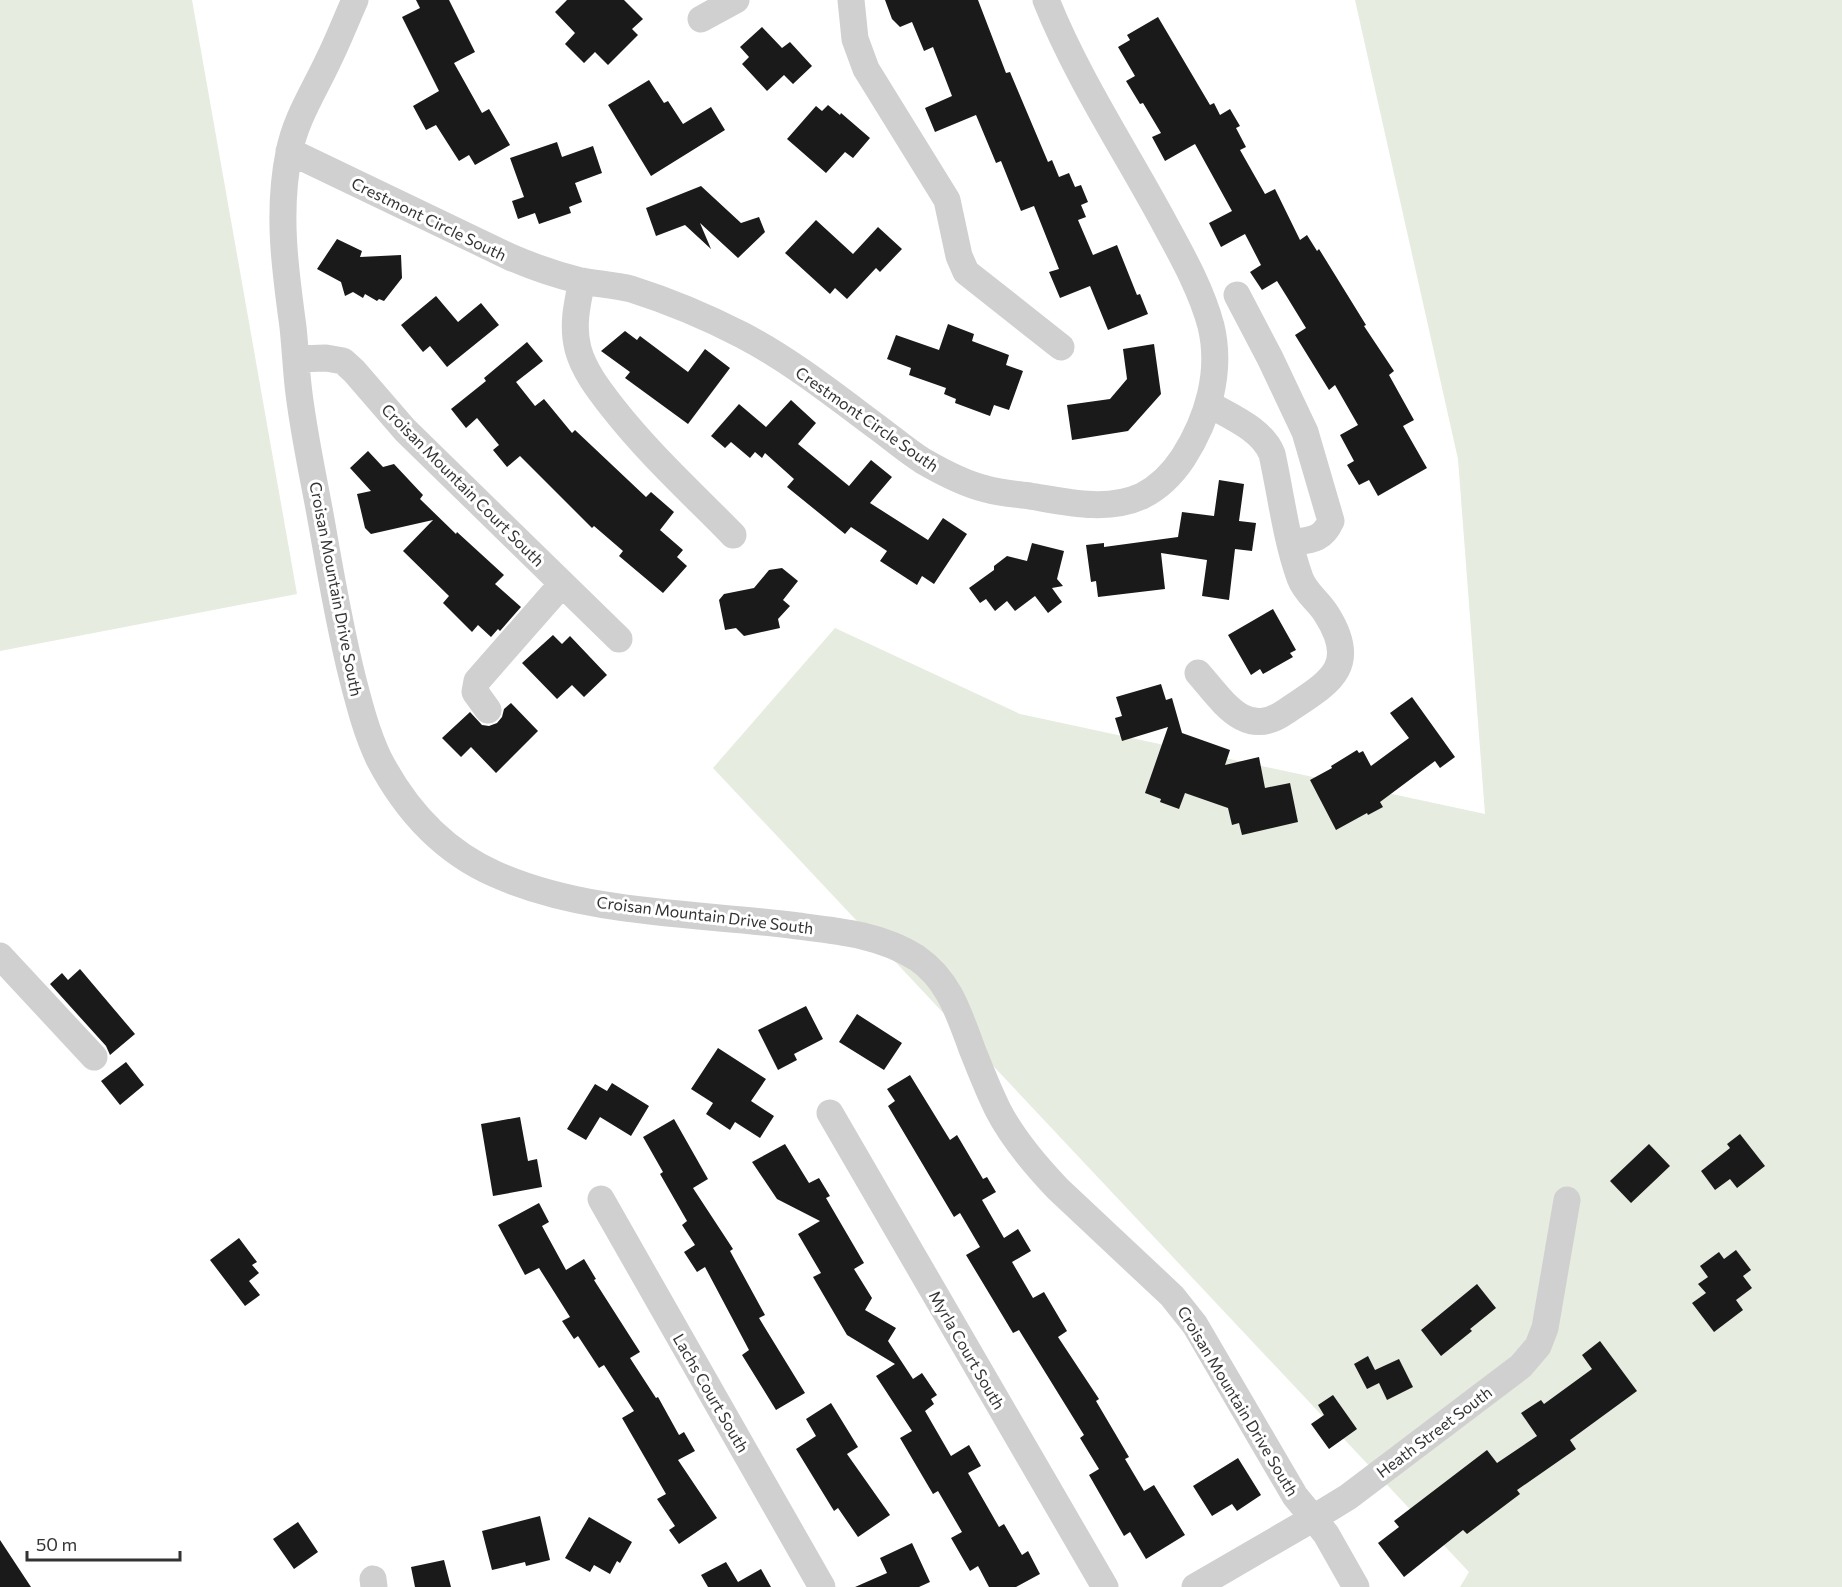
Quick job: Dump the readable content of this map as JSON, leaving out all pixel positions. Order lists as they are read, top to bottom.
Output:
{
  "streets": {
    "street": [
      "Crestmont Circle South",
      "Croisan Mountain Court South",
      "Croisan Mountain Drive South",
      "Myrla Court South",
      "Lachs Court South",
      "Heath Street South"
    ]
  },
  "crossings": [
    ["Crestmont Circle South", "Croisan Mountain Drive South"],
    ["Croisan Mountain Court South", "Croisan Mountain Drive South"],
    ["Croisan Mountain Drive South", "Heath Street South"]
  ],
  "scale_bar": "50 m"
}
